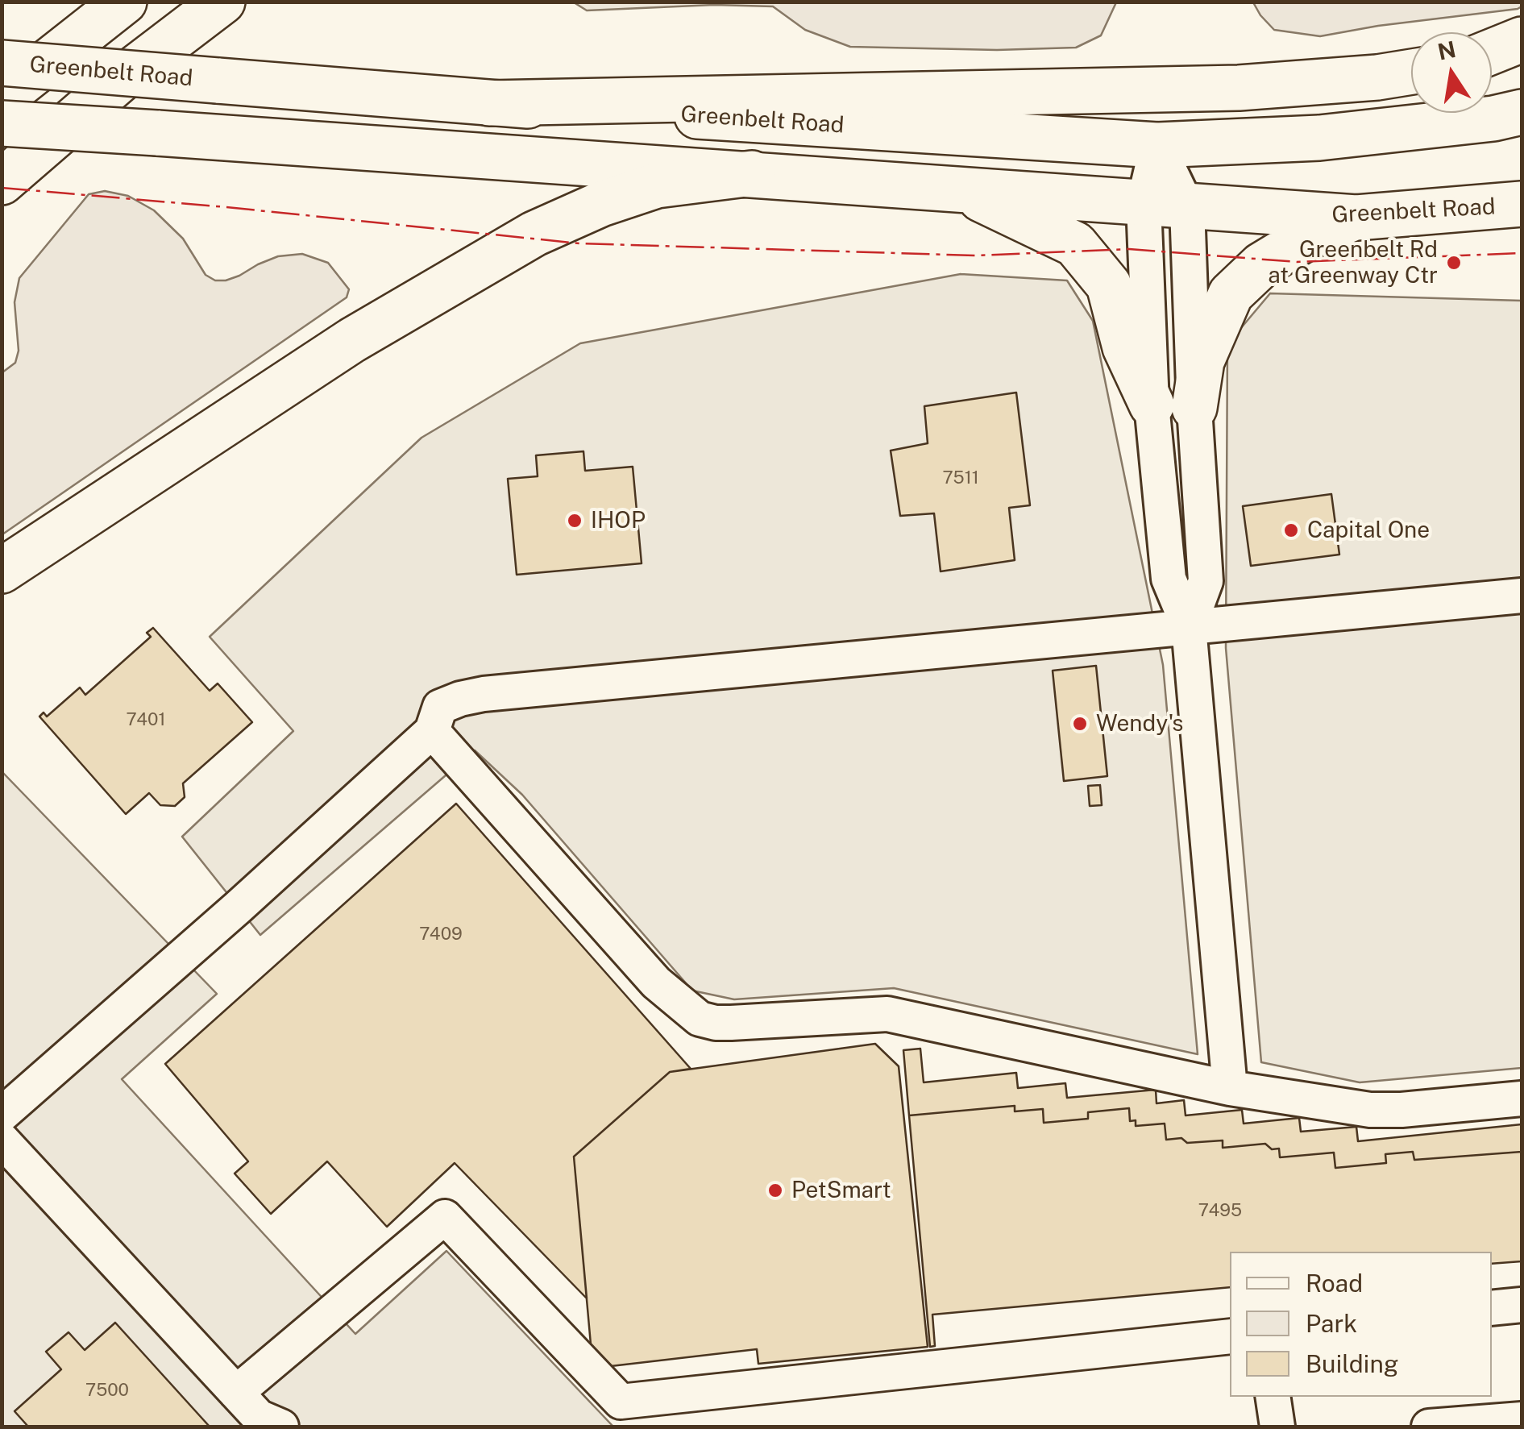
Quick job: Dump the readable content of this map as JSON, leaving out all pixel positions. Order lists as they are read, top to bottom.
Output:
{
  "streets": {
    "main road": ["Greenbelt Road"]
  },
  "places": [
    "Greenbelt Rd at Greenway Ctr",
    "IHOP",
    "Capital One",
    "Wendy's",
    "PetSmart"
  ],
  "house_numbers": [
    "7511",
    "7401",
    "7409",
    "7495",
    "7500"
  ],
  "legend": ["Road", "Park", "Building"],
  "north": "top"
}
